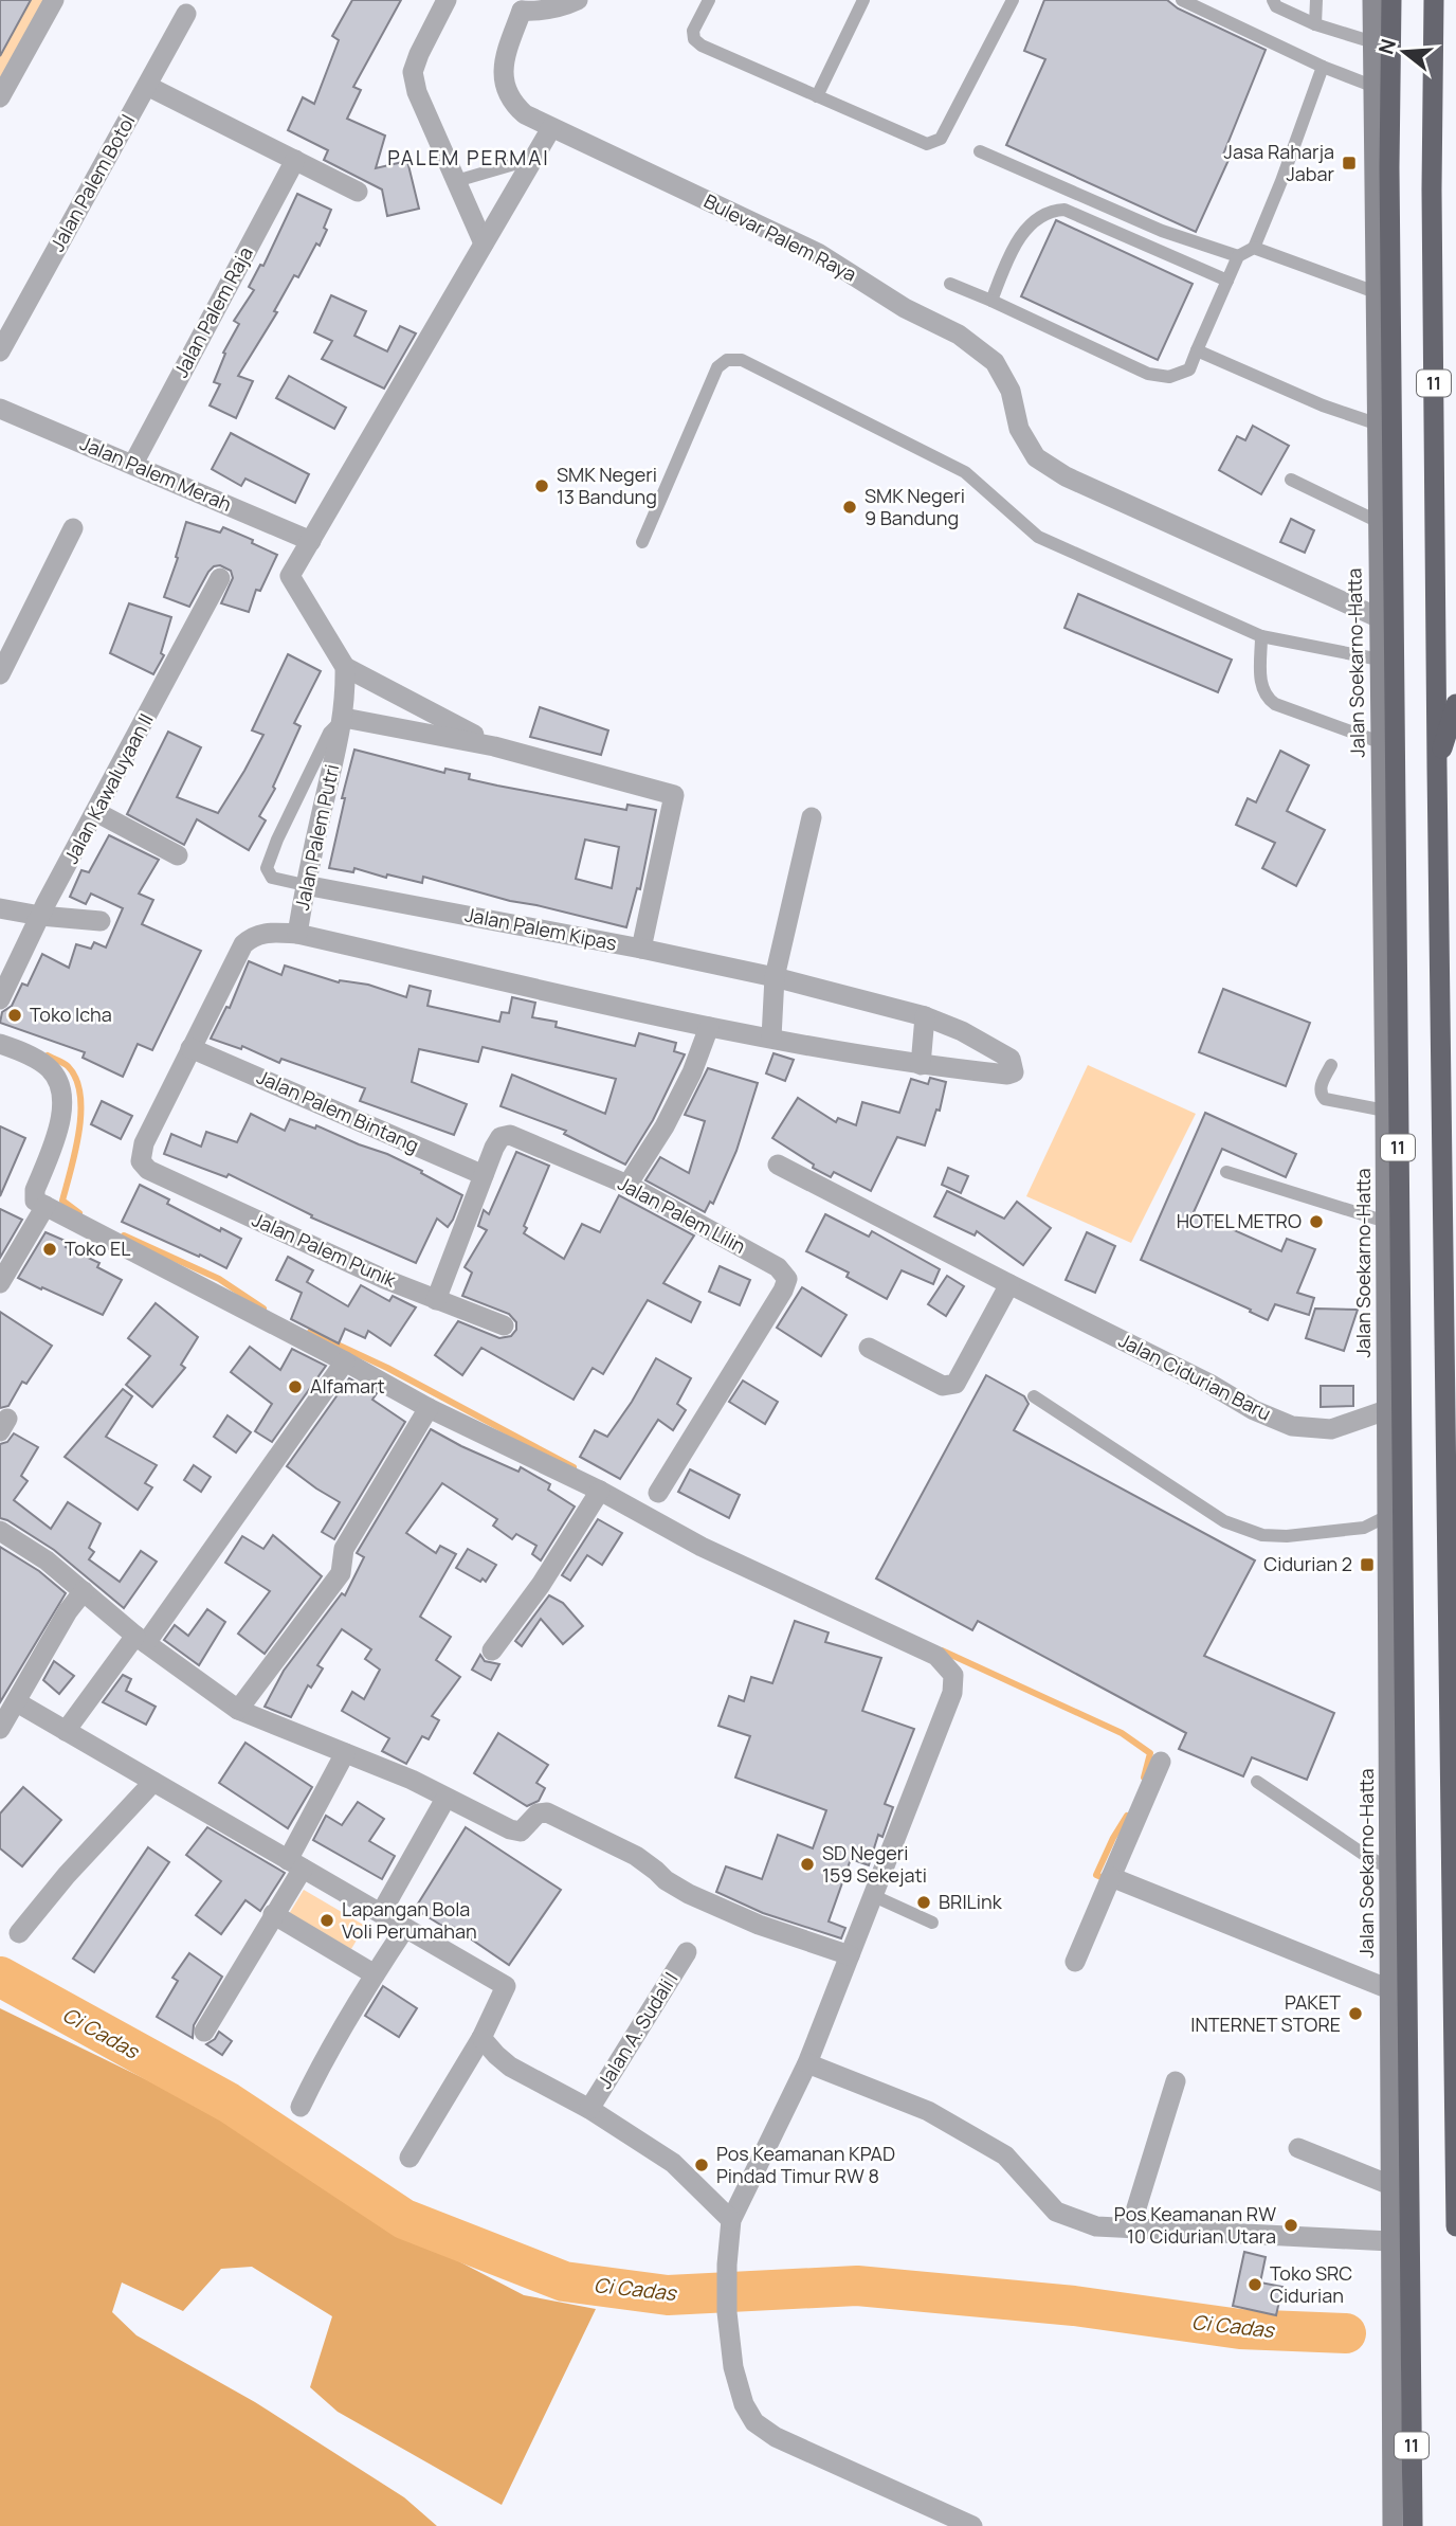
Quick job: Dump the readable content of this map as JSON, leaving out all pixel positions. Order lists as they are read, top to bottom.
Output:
{
  "streets": {
    "highway": ["11", "Jalan Soekarno-Hatta"],
    "street": [
      "Jalan Palem Botol",
      "Bulevar Palem Raya",
      "Jalan Palem Raja",
      "Jalan Palem Merah",
      "Jalan Kawaluyaan II",
      "Jalan Palem Putri",
      "Jalan Palem Kipas",
      "Jalan Palem Bintang",
      "Jalan Palem Lilin",
      "Jalan Palem Punik",
      "Jalan Cidurian Baru",
      "Jalan A. Sudali I"
    ]
  },
  "crossings": [
    ["Bulevar Palem Raya", "Jalan Soekarno-Hatta"],
    ["Jalan Palem Raja", "Jalan Palem Merah"],
    ["Jalan Soekarno-Hatta", "Jalan Cidurian Baru"],
    ["Jalan Palem Putri", "Jalan Palem Kipas"],
    ["Jalan Palem Putri", "Jalan Palem Bintang"],
    ["Jalan Palem Putri", "Jalan Palem Punik"],
    ["Jalan Palem Bintang", "Jalan Palem Lilin"],
    ["Jalan Palem Lilin", "Jalan Palem Punik"]
  ],
  "districts": ["PALEM PERMAI"],
  "water": ["Ci Cadas"],
  "places": {
    "transit": ["Jasa Raharja Jabar", "Cidurian 2"],
    "other": [
      "SMK Negeri 13 Bandung",
      "SMK Negeri 9 Bandung",
      "Toko Icha",
      "HOTEL METRO",
      "Toko EL",
      "Alfamart",
      "SD Negeri 159 Sekejati",
      "BRILink",
      "Lapangan Bola Voli Perumahan",
      "PAKET INTERNET STORE",
      "Pos Keamanan KPAD Pindad Timur RW 8",
      "Pos Keamanan RW 10 Cidurian Utara",
      "Toko SRC Cidurian"
    ]
  },
  "north": "left"
}
